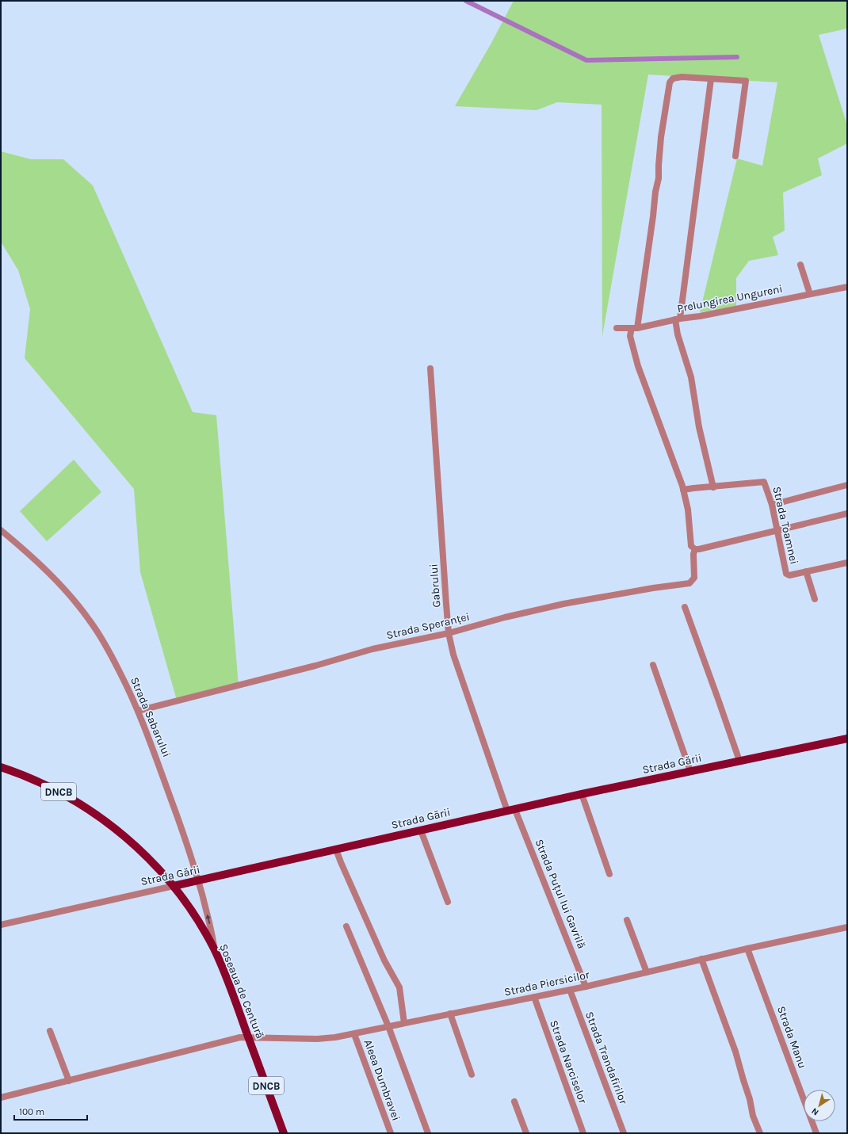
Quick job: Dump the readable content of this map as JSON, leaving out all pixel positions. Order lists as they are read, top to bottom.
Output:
{
  "streets": {
    "main road": ["Strada Gării", "DNCB", "Șoseaua de Centură"],
    "street": [
      "Prelungirea Ungureni",
      "Strada Toamnei",
      "Gabrului",
      "Strada Speranței",
      "Strada Sabarului",
      "Strada Puțul lui Gavrilă",
      "Strada Piersicilor",
      "Strada Manu",
      "Strada Trandafirilor",
      "Strada Narciselor",
      "Aleea Dumbravei"
    ]
  },
  "crossings": [
    ["Prelungirea Ungureni", "Strada Speranței"],
    ["Strada Toamnei", "Strada Speranței"],
    ["Gabrului", "Strada Speranței"],
    ["Gabrului", "Strada Gării"],
    ["Gabrului", "Strada Puțul lui Gavrilă"],
    ["Strada Speranței", "Strada Sabarului"],
    ["Strada Sabarului", "Strada Gării"],
    ["Strada Sabarului", "Șoseaua de Centură"],
    ["Strada Gării", "Strada Puțul lui Gavrilă"],
    ["Strada Gării", "Șoseaua de Centură"],
    ["Strada Puțul lui Gavrilă", "Strada Piersicilor"],
    ["Strada Piersicilor", "Șoseaua de Centură"],
    ["Strada Piersicilor", "Strada Manu"],
    ["Strada Piersicilor", "Strada Trandafirilor"],
    ["Strada Piersicilor", "Strada Narciselor"],
    ["Strada Piersicilor", "Aleea Dumbravei"]
  ],
  "scale_bar": "100 m",
  "north": "bottom left"
}
